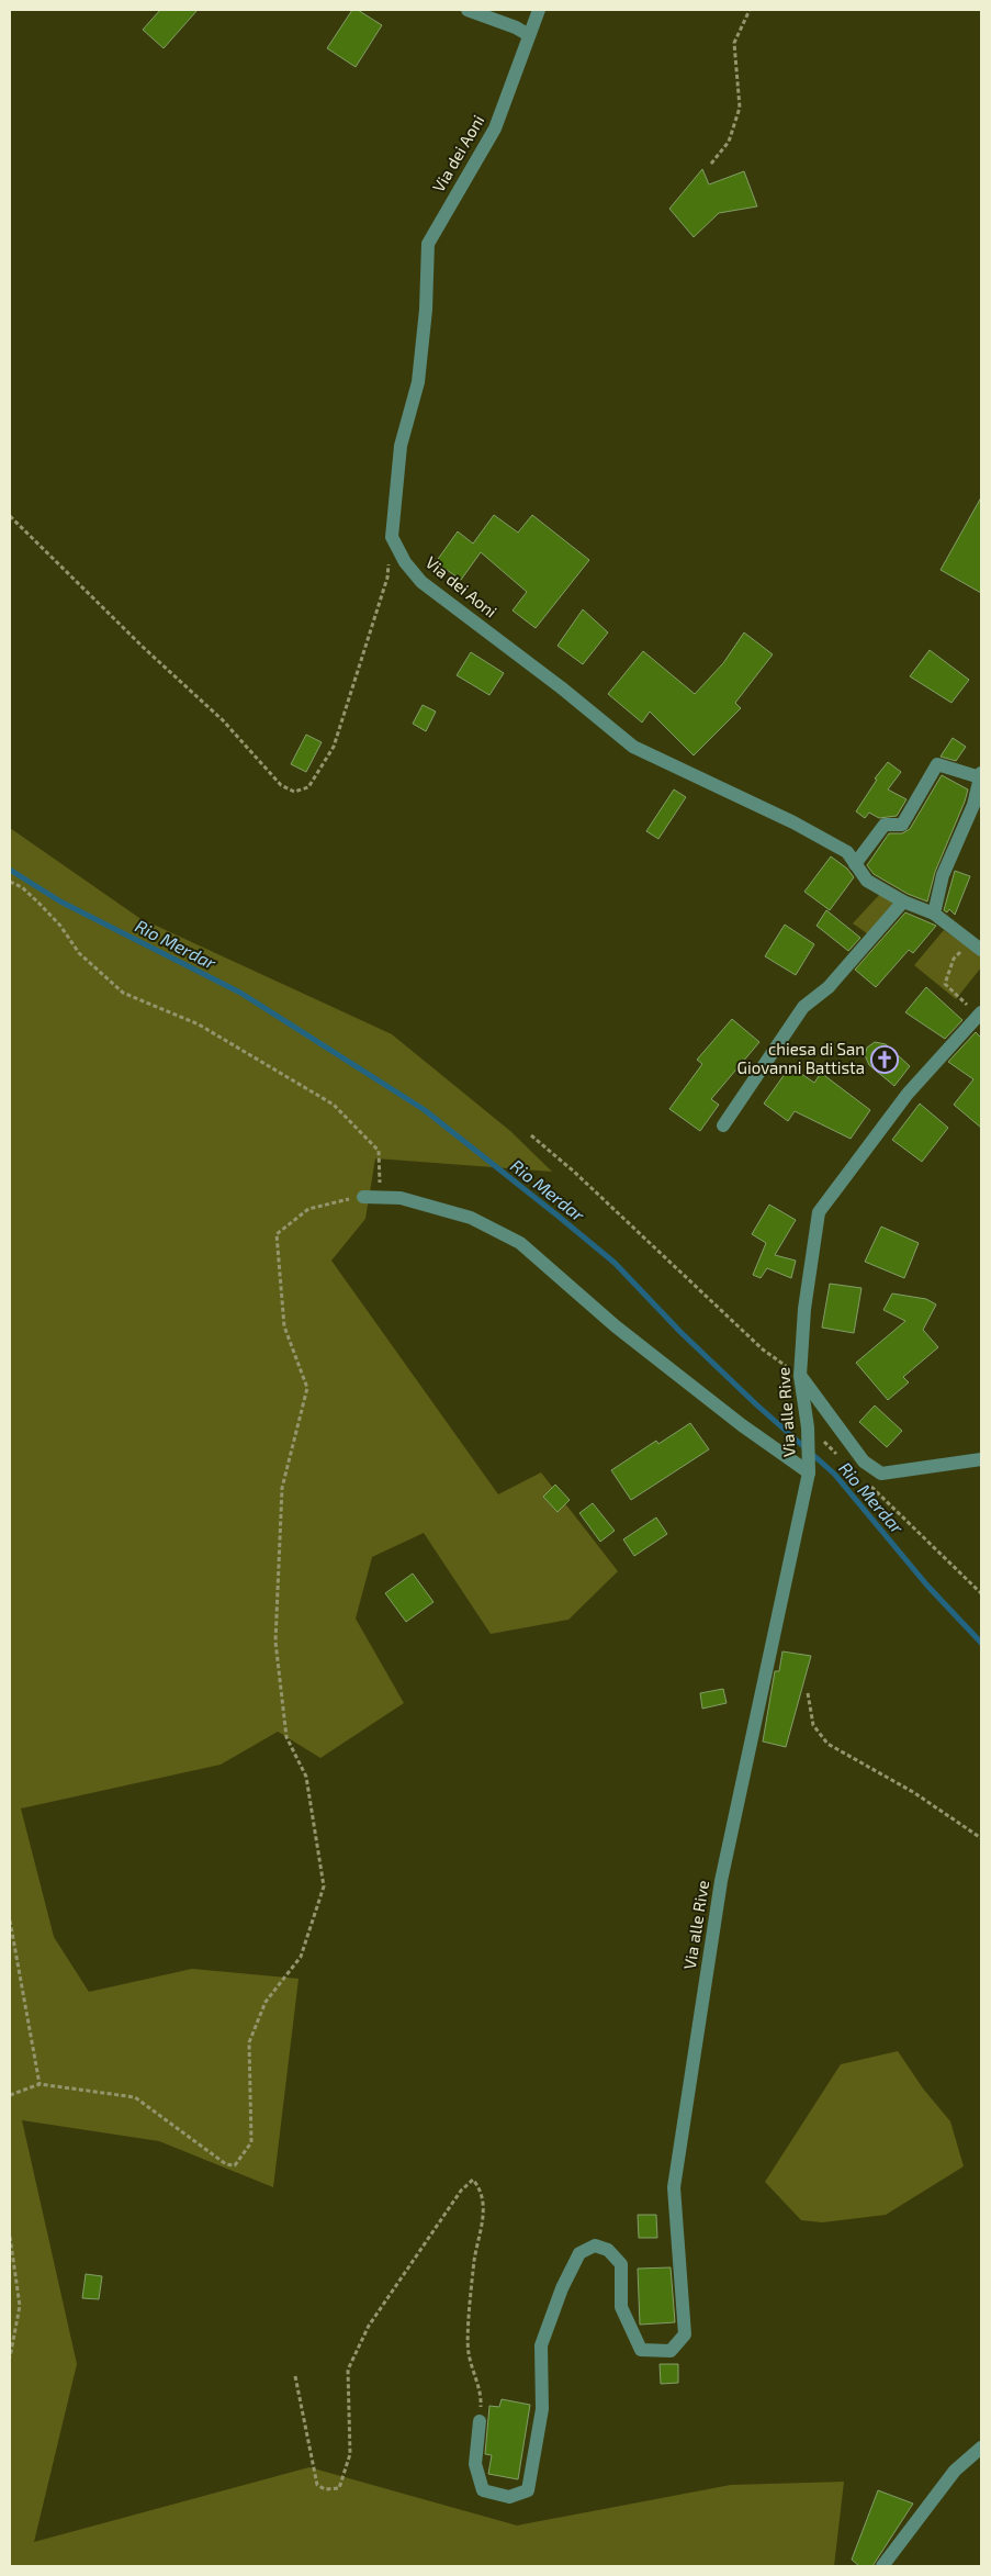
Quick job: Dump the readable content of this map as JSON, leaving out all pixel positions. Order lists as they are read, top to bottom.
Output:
{
  "streets": {
    "street": ["Via dei Aoni", "Via alle Rive"]
  },
  "water": ["Rio Merdar"],
  "places": {
    "church": ["chiesa di San Giovanni Battista"]
  }
}
